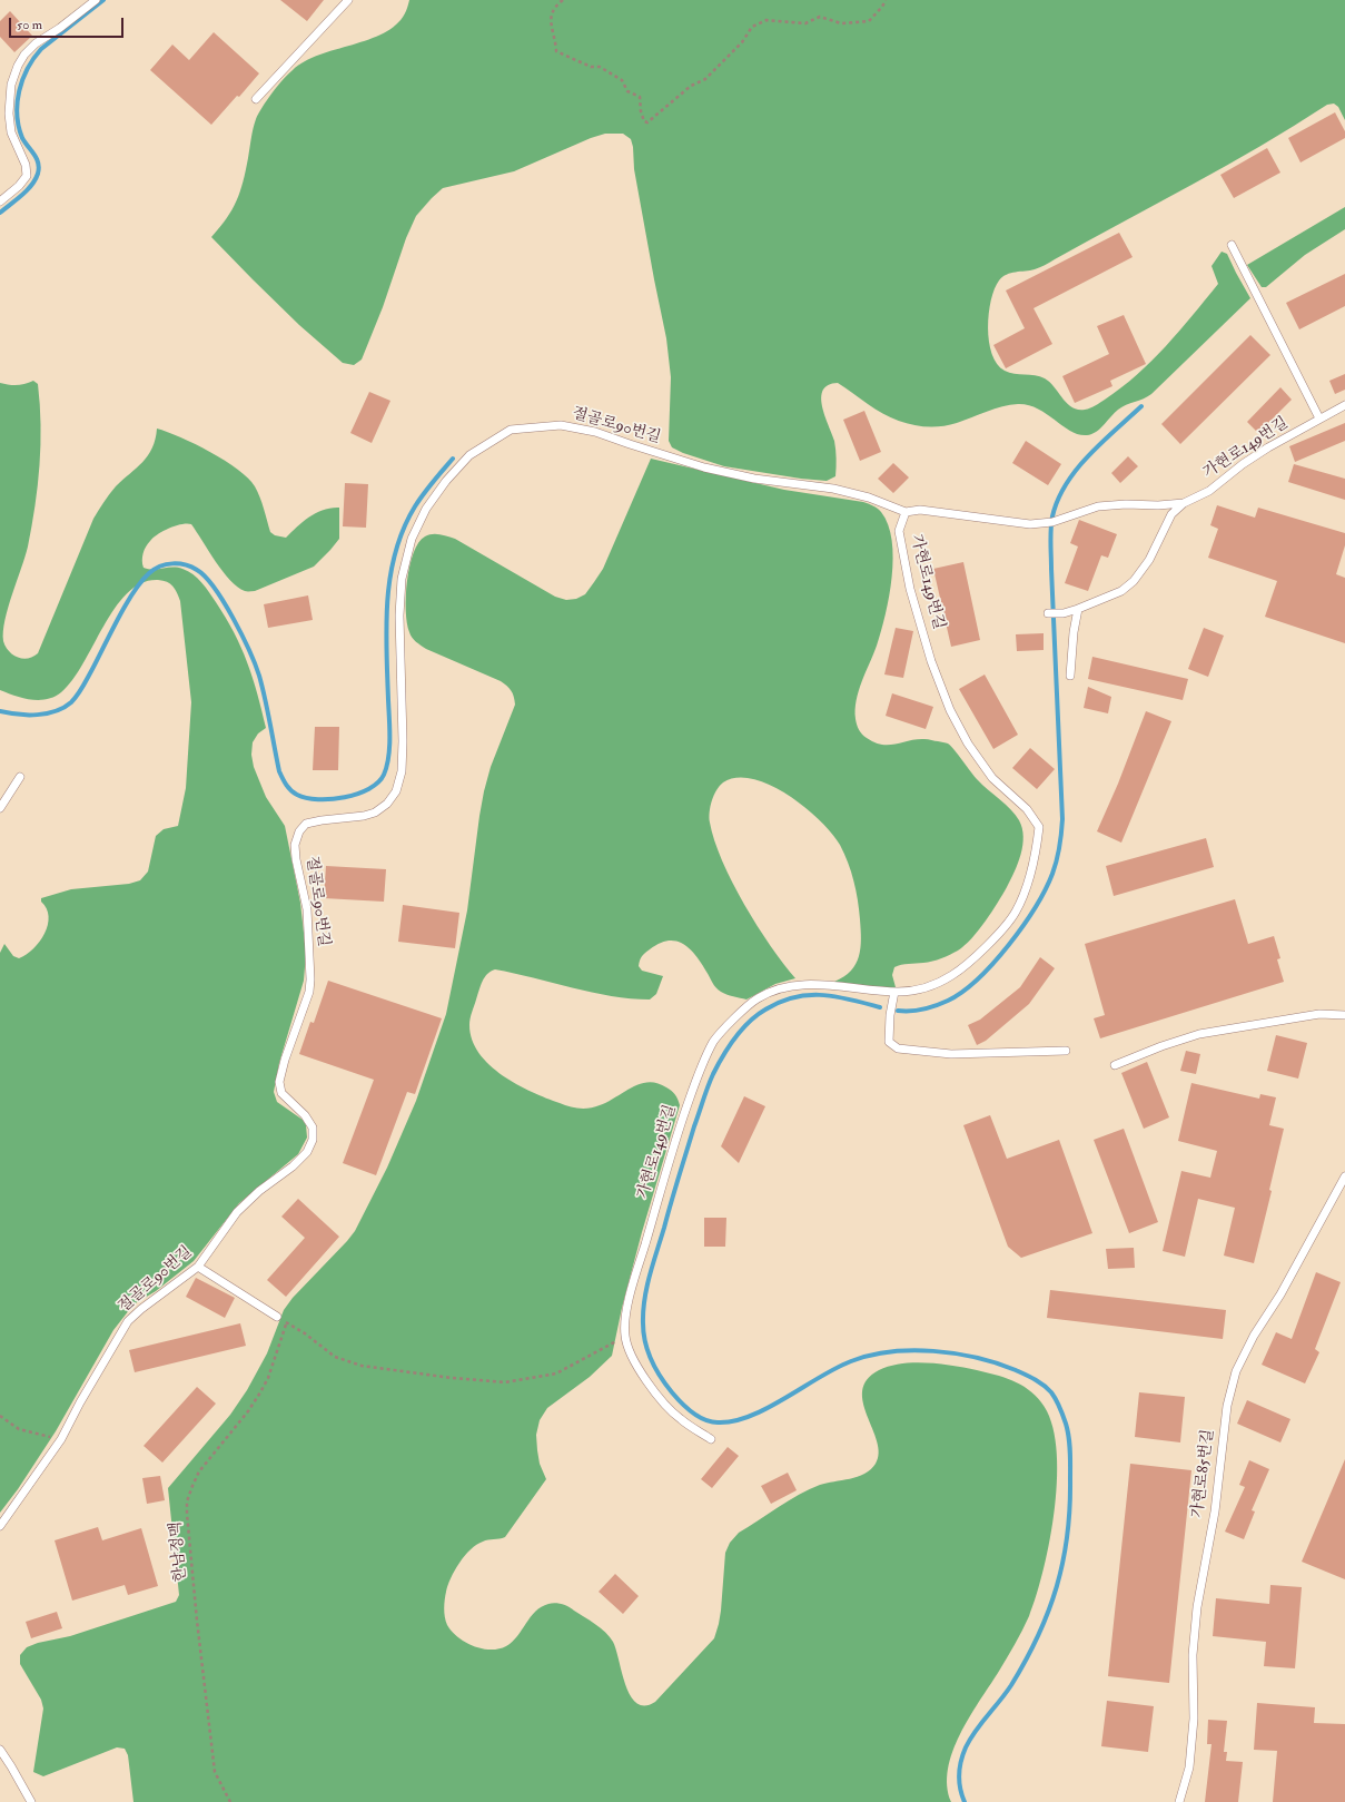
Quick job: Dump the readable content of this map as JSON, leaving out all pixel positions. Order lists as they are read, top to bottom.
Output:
{
  "streets": {
    "lane": ["절골로90번길", "가현로149번길", "가현로85번길"],
    "path": ["한남정맥"]
  },
  "crossings": [
    ["절골로90번길", "가현로149번길"]
  ],
  "scale_bar": "50 m"
}
